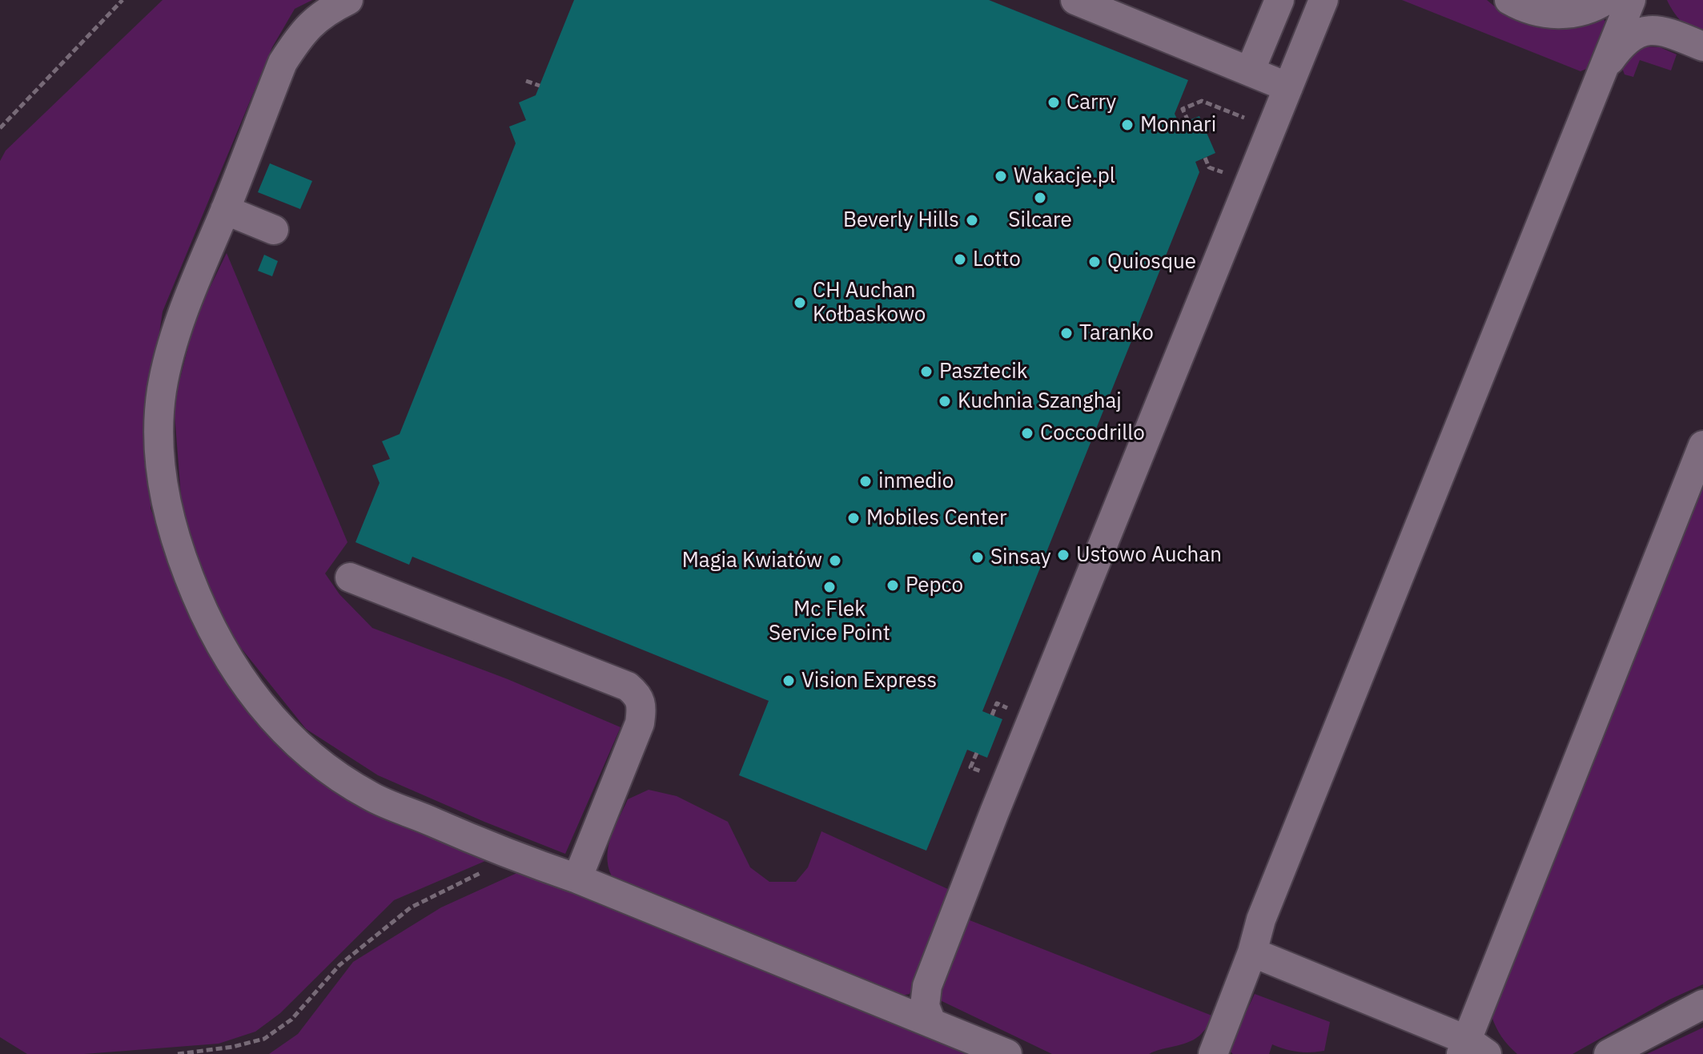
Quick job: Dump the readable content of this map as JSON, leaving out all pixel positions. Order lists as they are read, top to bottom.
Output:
{
  "places": [
    "Carry",
    "Monnari",
    "Wakacje.pl",
    "Silcare",
    "Beverly Hills",
    "Lotto",
    "Quiosque",
    "CH Auchan Kołbaskowo",
    "Taranko",
    "Pasztecik",
    "Kuchnia Szanghaj",
    "Coccodrillo",
    "inmedio",
    "Mobiles Center",
    "Ustowo Auchan",
    "Sinsay",
    "Magia Kwiatów",
    "Pepco",
    "Mc Flek Service Point",
    "Vision Express"
  ]
}
